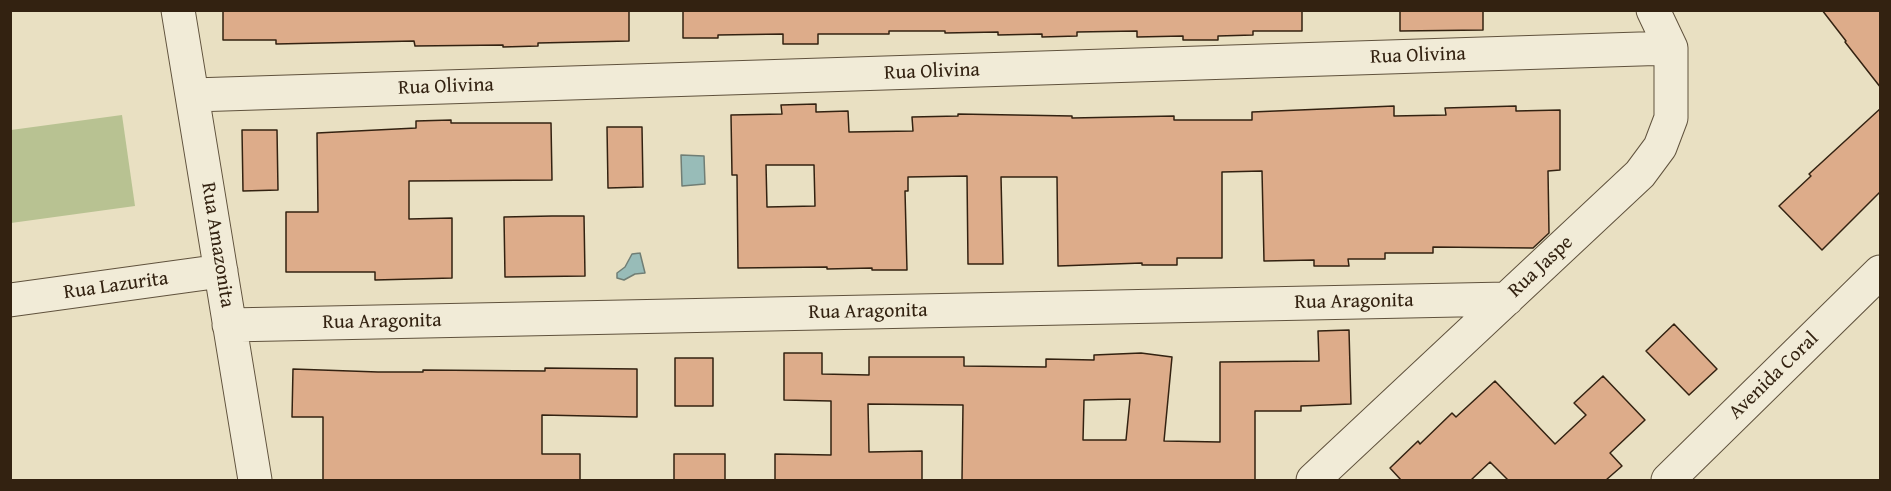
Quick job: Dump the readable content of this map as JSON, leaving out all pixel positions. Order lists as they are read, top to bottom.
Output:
{
  "streets": {
    "street": [
      "Rua Olivina",
      "Rua Amazonita",
      "Rua Jaspe",
      "Rua Lazurita",
      "Rua Aragonita",
      "Avenida Coral"
    ]
  },
  "crossings": [
    ["Rua Olivina", "Rua Amazonita"],
    ["Rua Olivina", "Rua Jaspe"],
    ["Rua Amazonita", "Rua Lazurita"],
    ["Rua Amazonita", "Rua Aragonita"],
    ["Rua Jaspe", "Rua Aragonita"]
  ]
}
